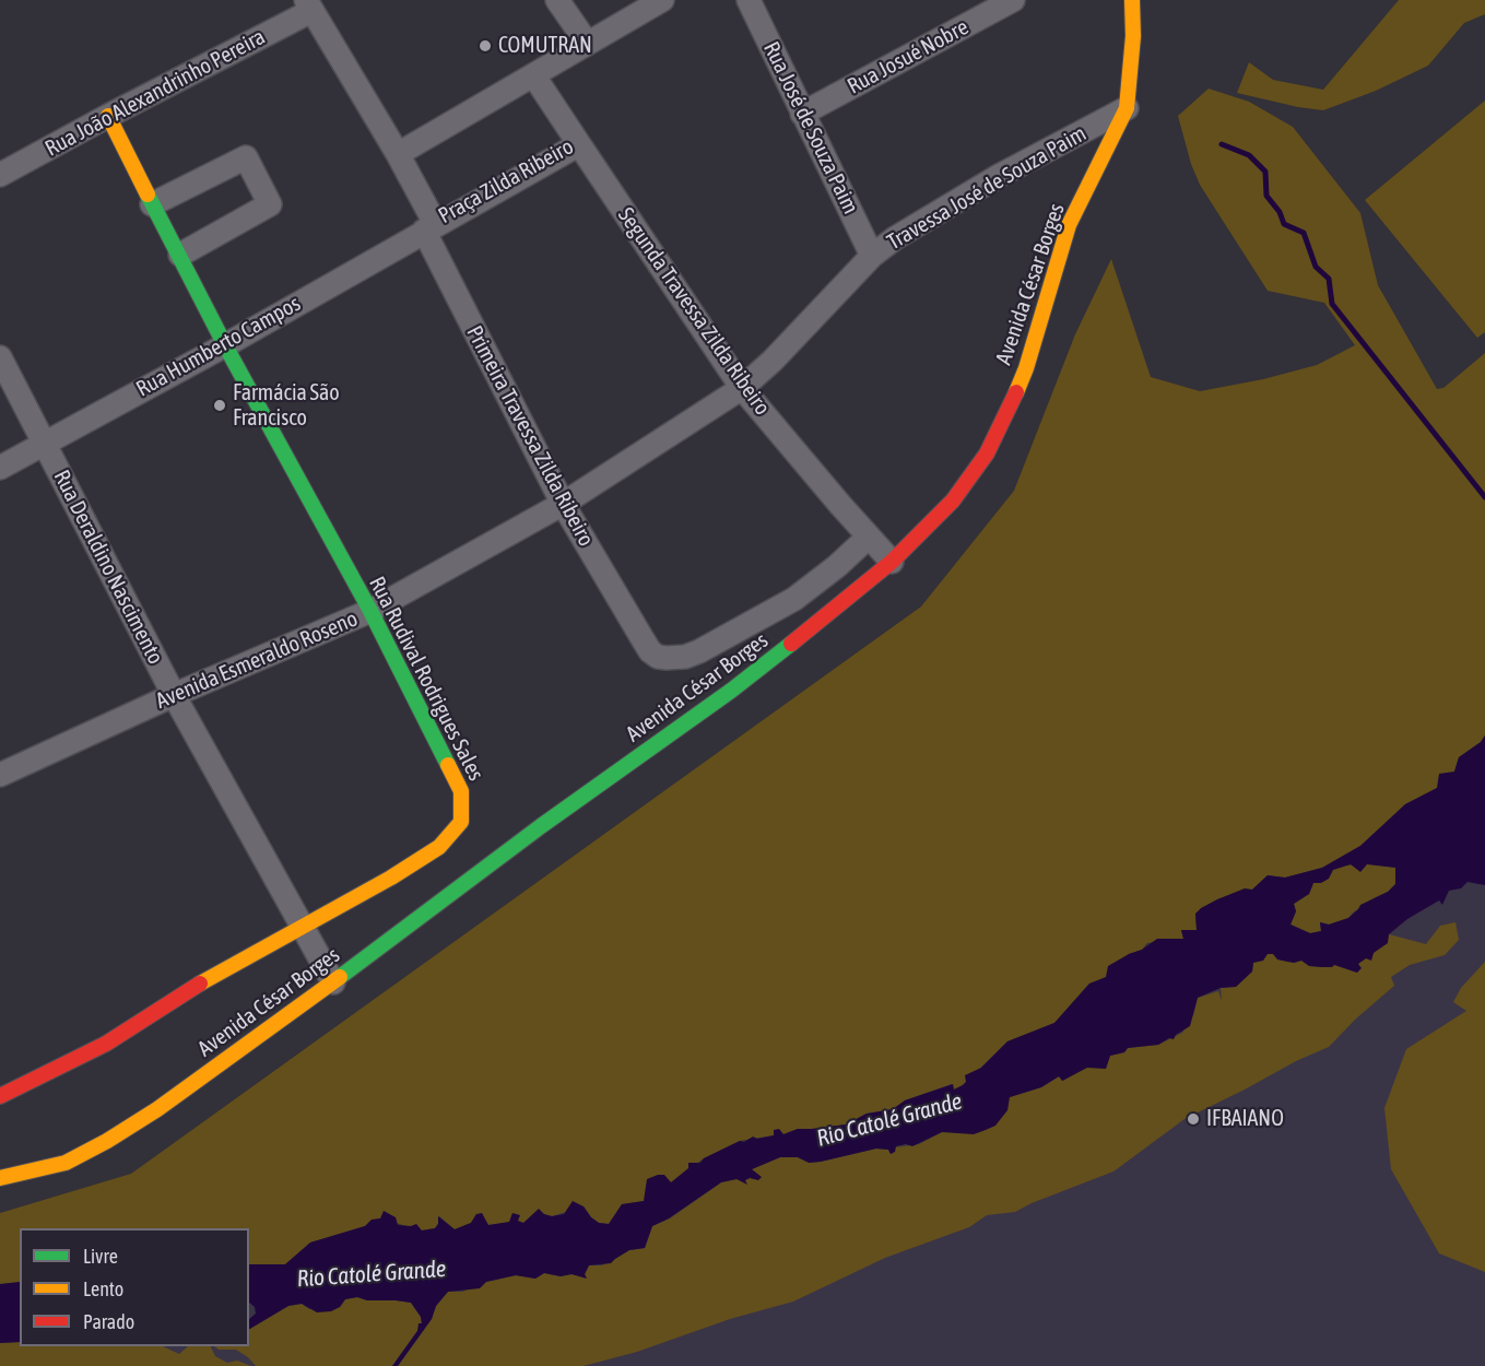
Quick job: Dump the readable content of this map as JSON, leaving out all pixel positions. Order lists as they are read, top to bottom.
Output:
{
  "streets": {
    "street": [
      "Rua Josué Nobre",
      "Rua João Alexandrinho Pereira",
      "Rua José de Souza Paim",
      "Praça Zilda Ribeiro",
      "Travessa José de Souza Paim",
      "Avenida César Borges",
      "Segunda Travessa Zilda Ribeiro",
      "Rua Humberto Campos",
      "Primeira Travessa Zilda Ribeiro",
      "Rua Deraldino Nascimento",
      "Avenida Esmeraldo Roseno",
      "Rua Rudival Rodrigues Sales"
    ]
  },
  "crossings": [
    ["Rua Josué Nobre", "Rua José de Souza Paim"],
    ["Rua João Alexandrinho Pereira", "Rua Rudival Rodrigues Sales"],
    ["Rua José de Souza Paim", "Travessa José de Souza Paim"],
    ["Praça Zilda Ribeiro", "Segunda Travessa Zilda Ribeiro"],
    ["Praça Zilda Ribeiro", "Rua Humberto Campos"],
    ["Praça Zilda Ribeiro", "Primeira Travessa Zilda Ribeiro"],
    ["Travessa José de Souza Paim", "Avenida César Borges"],
    ["Travessa José de Souza Paim", "Segunda Travessa Zilda Ribeiro"],
    ["Travessa José de Souza Paim", "Avenida Esmeraldo Roseno"],
    ["Avenida César Borges", "Segunda Travessa Zilda Ribeiro"],
    ["Avenida César Borges", "Rua Deraldino Nascimento"],
    ["Segunda Travessa Zilda Ribeiro", "Primeira Travessa Zilda Ribeiro"],
    ["Segunda Travessa Zilda Ribeiro", "Avenida Esmeraldo Roseno"],
    ["Rua Humberto Campos", "Primeira Travessa Zilda Ribeiro"],
    ["Rua Humberto Campos", "Rua Deraldino Nascimento"],
    ["Rua Humberto Campos", "Rua Rudival Rodrigues Sales"],
    ["Primeira Travessa Zilda Ribeiro", "Avenida Esmeraldo Roseno"],
    ["Rua Deraldino Nascimento", "Avenida Esmeraldo Roseno"],
    ["Rua Deraldino Nascimento", "Rua Rudival Rodrigues Sales"],
    ["Avenida Esmeraldo Roseno", "Rua Rudival Rodrigues Sales"]
  ],
  "water": ["Rio Catolé Grande"],
  "places": ["COMUTRAN", "Farmácia São Francisco", "IFBAIANO"],
  "legend": ["Livre", "Lento", "Parado"]
}
